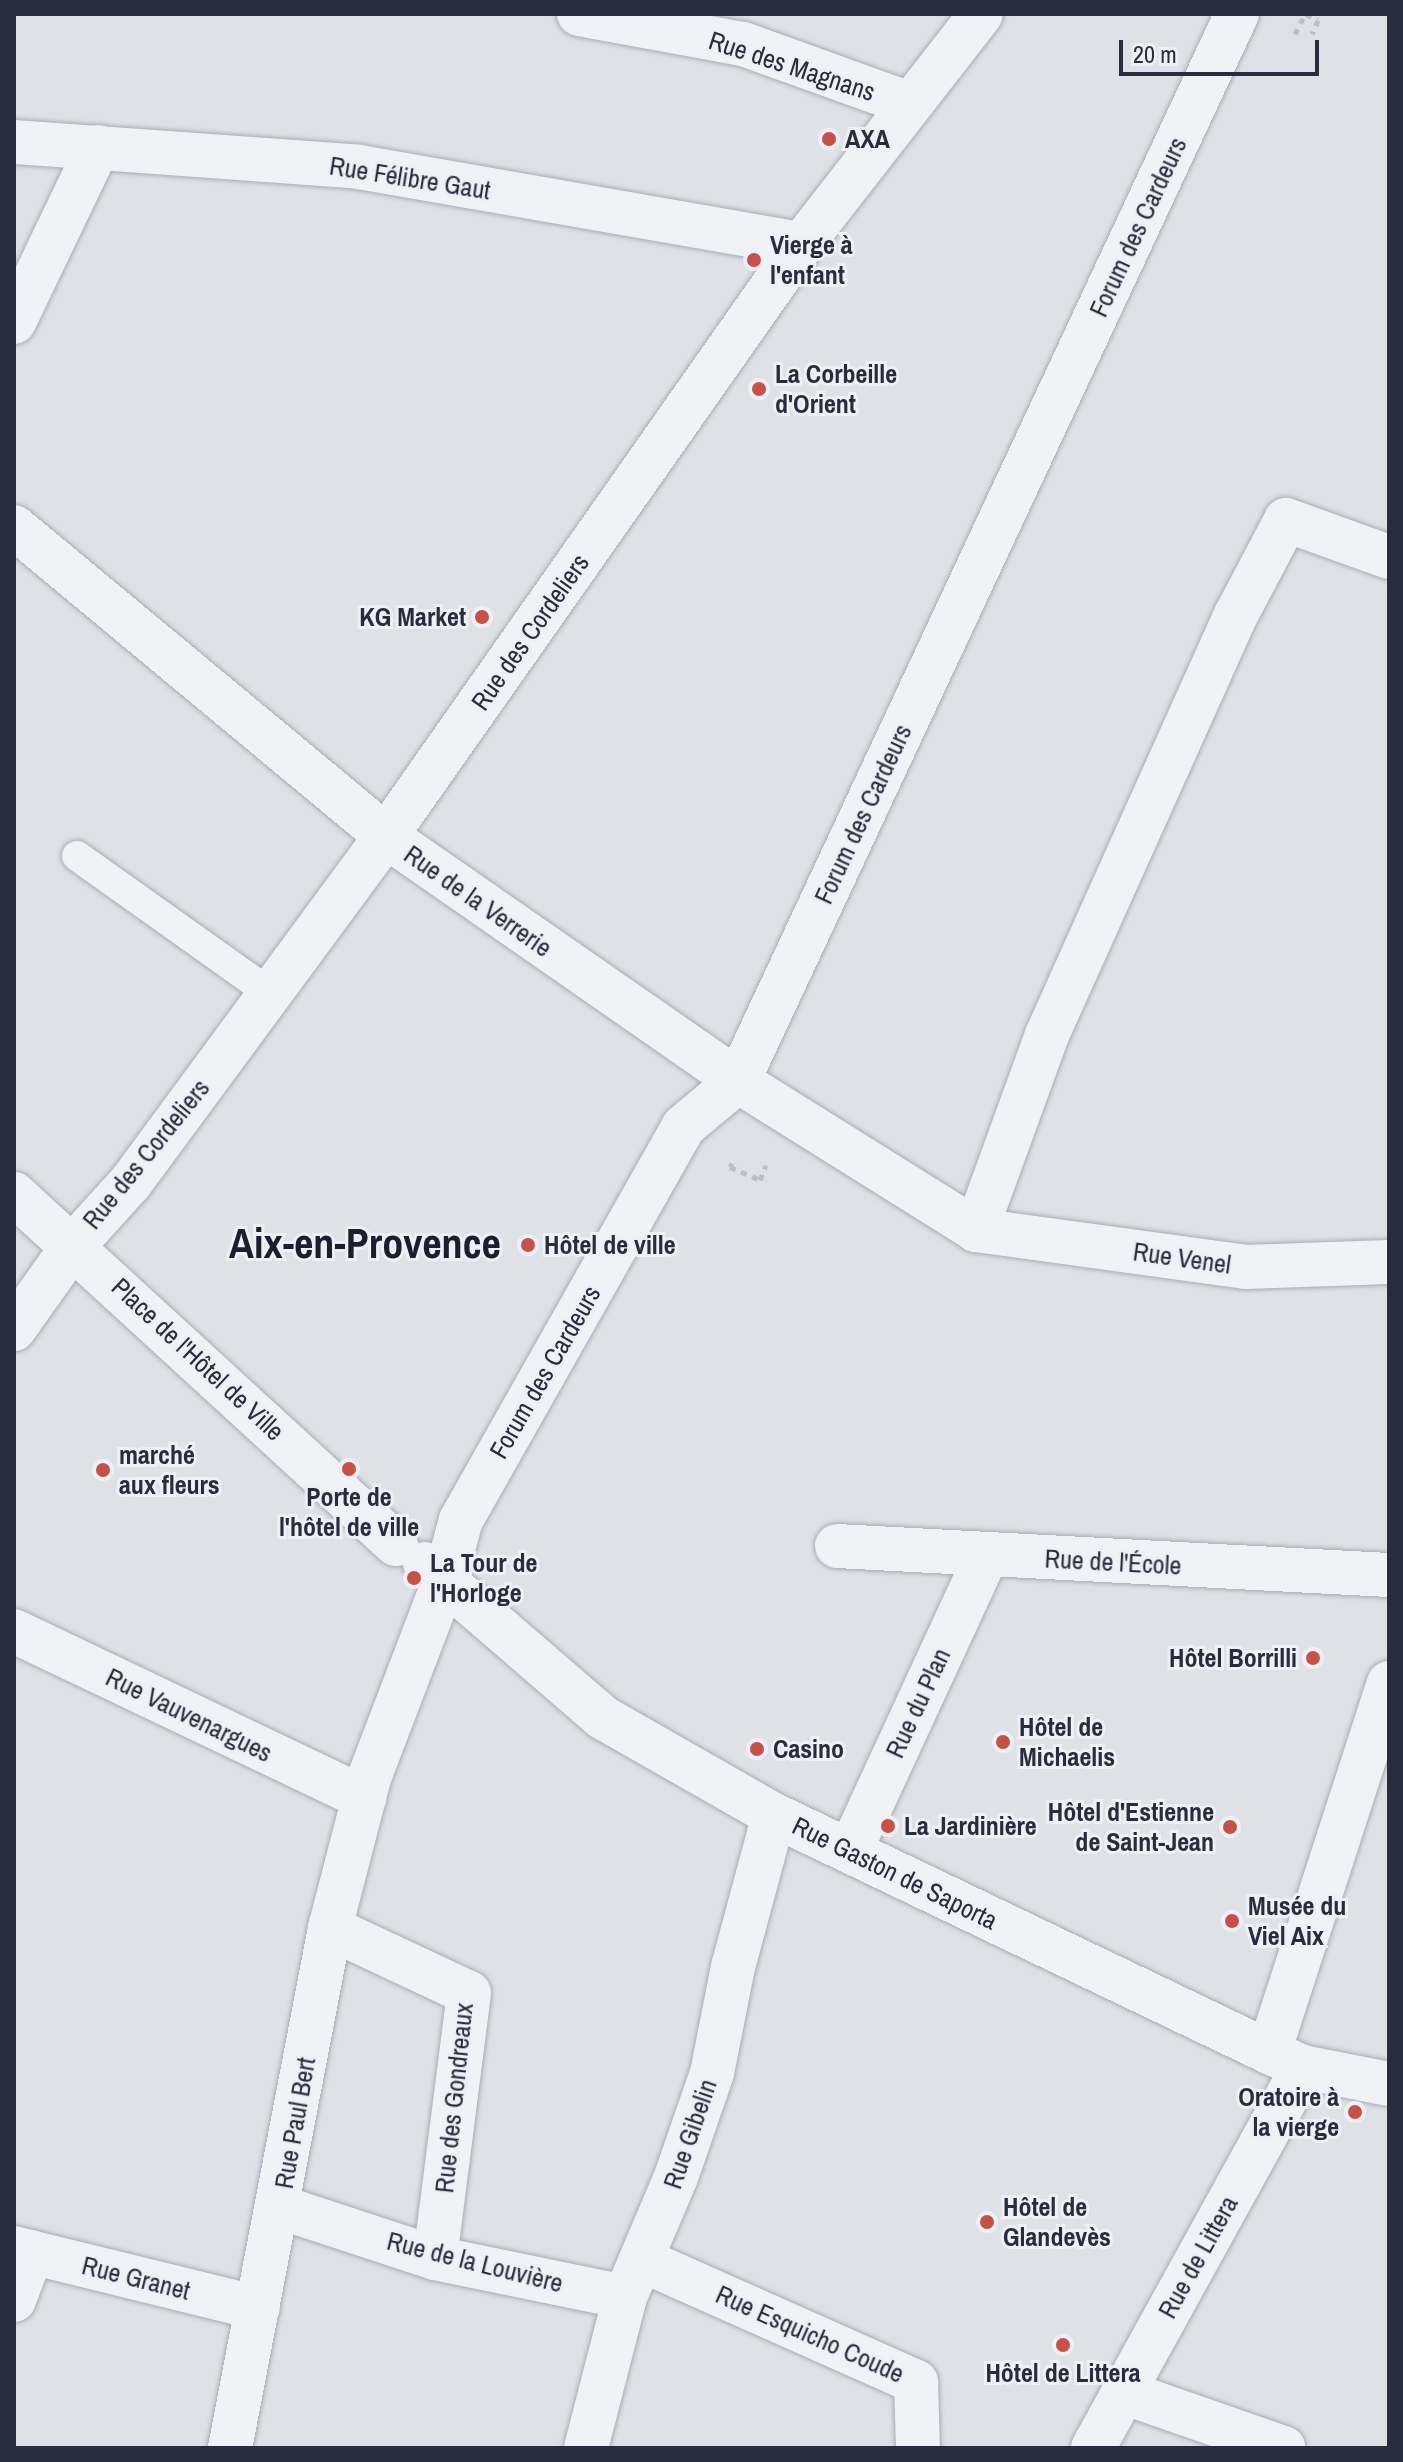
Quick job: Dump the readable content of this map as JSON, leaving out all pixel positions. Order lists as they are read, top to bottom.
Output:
{
  "streets": {
    "street": [
      "Rue des Magnans",
      "Rue Félibre Gaut",
      "Forum des Cardeurs",
      "Rue des Cordeliers",
      "Rue de la Verrerie",
      "Rue Venel",
      "Place de l'Hôtel de Ville",
      "Rue de l'École",
      "Rue du Plan",
      "Rue Vauvenargues",
      "Rue Gaston de Saporta",
      "Rue des Gondreaux",
      "Rue Paul Bert",
      "Rue Gibelin",
      "Rue de Littera",
      "Rue de la Louvière",
      "Rue Granet",
      "Rue Esquicho Coude"
    ]
  },
  "crossings": [
    ["Rue des Magnans", "Rue des Cordeliers"],
    ["Rue Félibre Gaut", "Rue des Cordeliers"],
    ["Forum des Cardeurs", "Rue de la Verrerie"],
    ["Forum des Cardeurs", "Place de l'Hôtel de Ville"],
    ["Forum des Cardeurs", "Rue Gaston de Saporta"],
    ["Rue des Cordeliers", "Rue de la Verrerie"],
    ["Rue des Cordeliers", "Place de l'Hôtel de Ville"],
    ["Rue de la Verrerie", "Rue Venel"],
    ["Place de l'Hôtel de Ville", "Rue Gaston de Saporta"],
    ["Rue de l'École", "Rue du Plan"],
    ["Rue du Plan", "Rue Gaston de Saporta"],
    ["Rue Vauvenargues", "Rue Paul Bert"],
    ["Rue Gaston de Saporta", "Rue Gibelin"],
    ["Rue Gaston de Saporta", "Rue de Littera"],
    ["Rue des Gondreaux", "Rue Paul Bert"],
    ["Rue des Gondreaux", "Rue de la Louvière"],
    ["Rue Paul Bert", "Rue de la Louvière"],
    ["Rue Paul Bert", "Rue Granet"],
    ["Rue Gibelin", "Rue de la Louvière"],
    ["Rue Gibelin", "Rue Esquicho Coude"],
    ["Rue de la Louvière", "Rue Esquicho Coude"]
  ],
  "districts": ["Aix-en-Provence"],
  "places": [
    "AXA",
    "Vierge à l'enfant",
    "La Corbeille d'Orient",
    "KG Market",
    "Hôtel de ville",
    "Porte de l'hôtel de ville",
    "marché aux fleurs",
    "La Tour de l'Horloge",
    "Hôtel Borrilli",
    "Hôtel de Michaelis",
    "Casino",
    "La Jardinière",
    "Hôtel d'Estienne de Saint-Jean",
    "Musée du Viel Aix",
    "Oratoire à la vierge",
    "Hôtel de Glandevès",
    "Hôtel de Littera"
  ],
  "scale_bar": "20 m"
}
